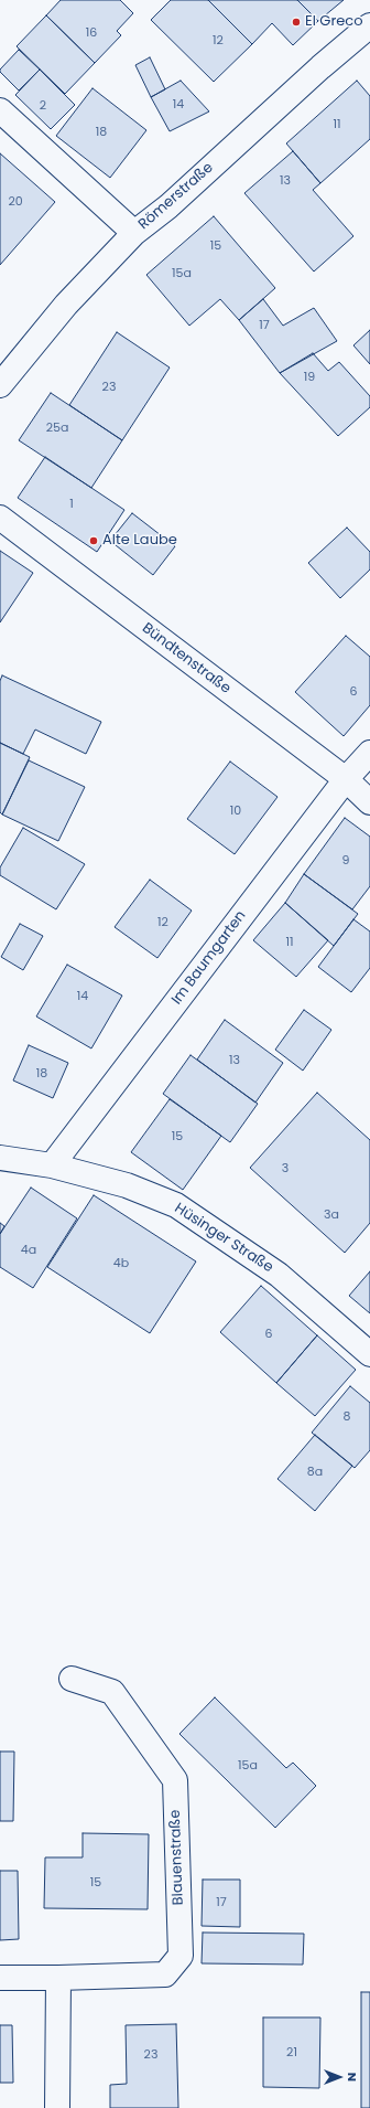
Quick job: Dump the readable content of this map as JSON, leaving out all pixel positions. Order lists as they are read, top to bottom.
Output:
{
  "streets": {
    "street": [
      "Römerstraße",
      "Bündtenstraße",
      "Im Baumgarten",
      "Hüsinger Straße",
      "Blauenstraße"
    ]
  },
  "crossings": [
    ["Bündtenstraße", "Im Baumgarten"],
    ["Im Baumgarten", "Hüsinger Straße"]
  ],
  "places": ["El Greco", "Alte Laube"],
  "house_numbers": [
    "16",
    "12",
    "14",
    "2",
    "11",
    "18",
    "13",
    "20",
    "15",
    "15a",
    "17",
    "19",
    "23",
    "25a",
    "1",
    "6",
    "10",
    "9",
    "12",
    "11",
    "14",
    "13",
    "18",
    "15",
    "3",
    "3a",
    "4a",
    "4b",
    "6",
    "8",
    "8a",
    "15a",
    "15",
    "17",
    "21",
    "23"
  ],
  "north": "right"
}
